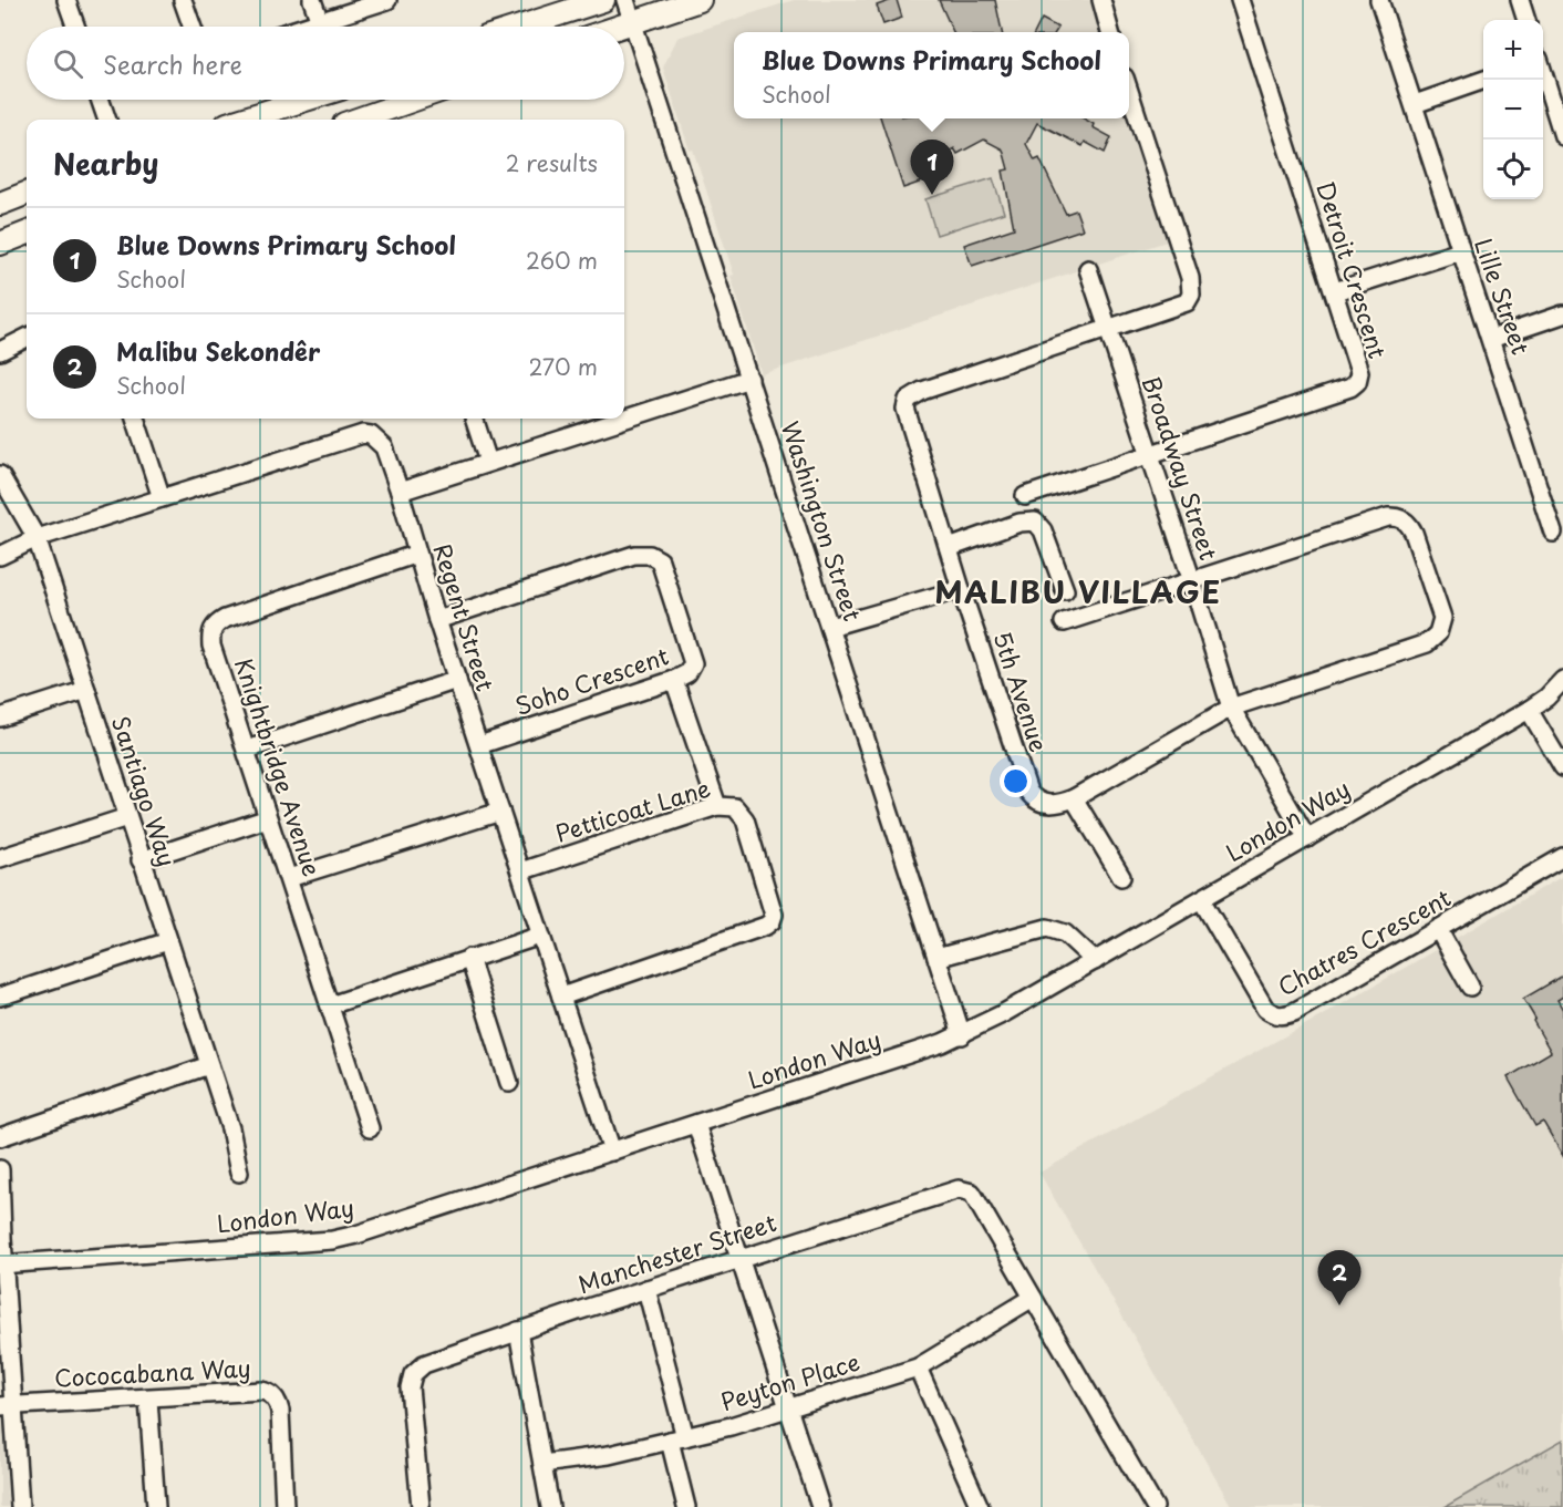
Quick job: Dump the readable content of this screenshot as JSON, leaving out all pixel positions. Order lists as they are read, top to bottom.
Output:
{
  "streets": {
    "street": [
      "Detroit Crescent",
      "Lille Street",
      "Broadway Street",
      "Washington Street",
      "Regent Street",
      "Soho Crescent",
      "5th Avenue",
      "Knightbridge Avenue",
      "Santiago Way",
      "Petticoat Lane",
      "London Way",
      "Chatres Crescent",
      "Manchester Street",
      "Cococabana Way",
      "Peyton Place"
    ]
  },
  "crossings": [
    ["Detroit Crescent", "Broadway Street"],
    ["Broadway Street", "5th Avenue"],
    ["Broadway Street", "London Way"],
    ["Washington Street", "London Way"],
    ["Regent Street", "Soho Crescent"],
    ["Regent Street", "Knightbridge Avenue"],
    ["Regent Street", "Santiago Way"],
    ["Regent Street", "Petticoat Lane"],
    ["Regent Street", "London Way"],
    ["London Way", "Chatres Crescent"],
    ["Manchester Street", "Peyton Place"]
  ],
  "districts": ["MALIBU VILLAGE"],
  "page": {
    "map_buttons": ["+", "−"],
    "search": "Search here",
    "popup": ["Blue Downs Primary School", "School"],
    "heading": ["Nearby", "2 results"],
    "pins": ["1", "2"],
    "list": [
      {
        "mark": "1",
        "name": "Blue Downs Primary School",
        "note": "School",
        "value": "260 m"
      },
      {
        "mark": "2",
        "name": "Malibu Sekondêr",
        "note": "School",
        "value": "270 m"
      }
    ]
  }
}
